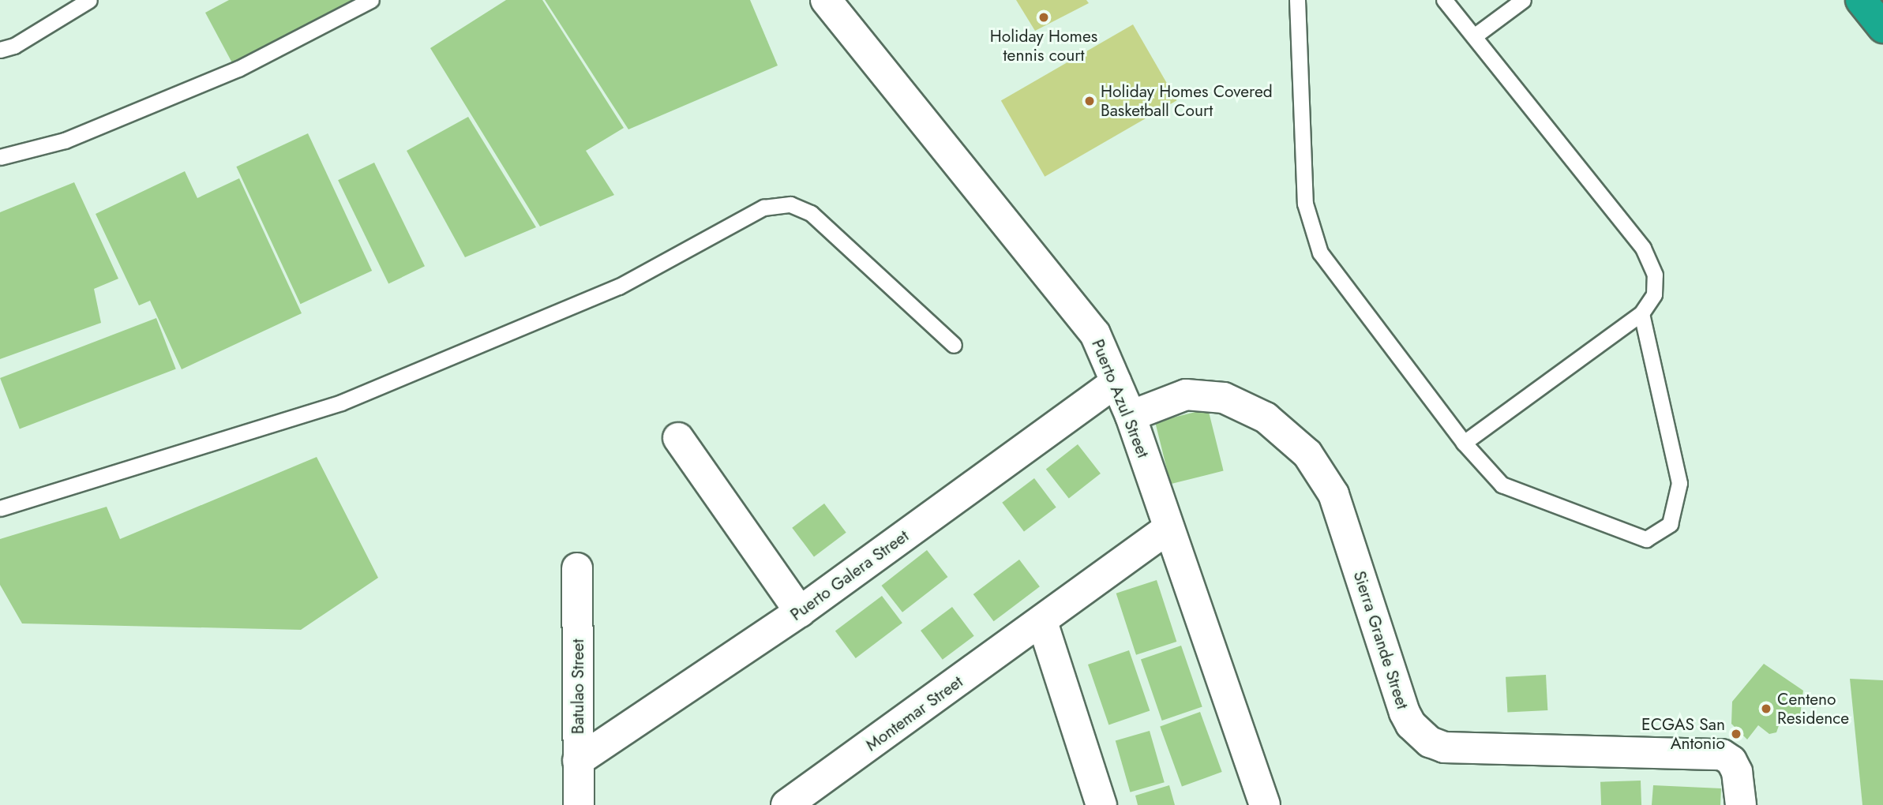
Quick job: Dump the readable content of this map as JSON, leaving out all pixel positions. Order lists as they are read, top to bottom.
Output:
{
  "streets": {
    "street": [
      "Puerto Azul Street",
      "Puerto Galera Street",
      "Sierra Grande Street",
      "Batulao Street",
      "Montemar Street"
    ]
  },
  "crossings": [
    ["Puerto Azul Street", "Puerto Galera Street"],
    ["Puerto Azul Street", "Sierra Grande Street"],
    ["Puerto Azul Street", "Montemar Street"],
    ["Puerto Galera Street", "Batulao Street"]
  ],
  "places": [
    "Holiday Homes tennis court",
    "Holiday Homes Covered Basketball Court",
    "Centeno Residence",
    "ECGAS San Antonio"
  ]
}
